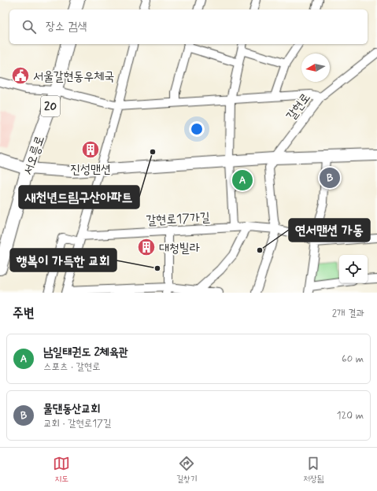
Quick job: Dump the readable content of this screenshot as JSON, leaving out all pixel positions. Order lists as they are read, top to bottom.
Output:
{
  "streets": {
    "main road": ["20", "서오릉로"],
    "street": ["갈현로", "갈현로17가길"]
  },
  "crossings": [
    ["갈현로", "갈현로17가길"]
  ],
  "places": {
    "public building": ["서울갈현동우체국"],
    "building": ["진성맨션", "대청빌라"],
    "other": ["새천년드림구산아파트", "연서맨션 가동", "행복이 가득한 교회"]
  },
  "north": "left",
  "page": {
    "search": "장소 검색",
    "pins": ["B", "A"],
    "heading": ["주변", "2개 결과"],
    "list": [
      {
        "mark": "A",
        "name": "남일태권도 2체육관",
        "note": "스포츠 · 갈현로",
        "value": "60 m"
      },
      {
        "mark": "B",
        "name": "물댄동산교회",
        "note": "교회 · 갈현로17길",
        "value": "120 m"
      }
    ],
    "nav": ["지도", "길찾기", "저장됨"]
  }
}
